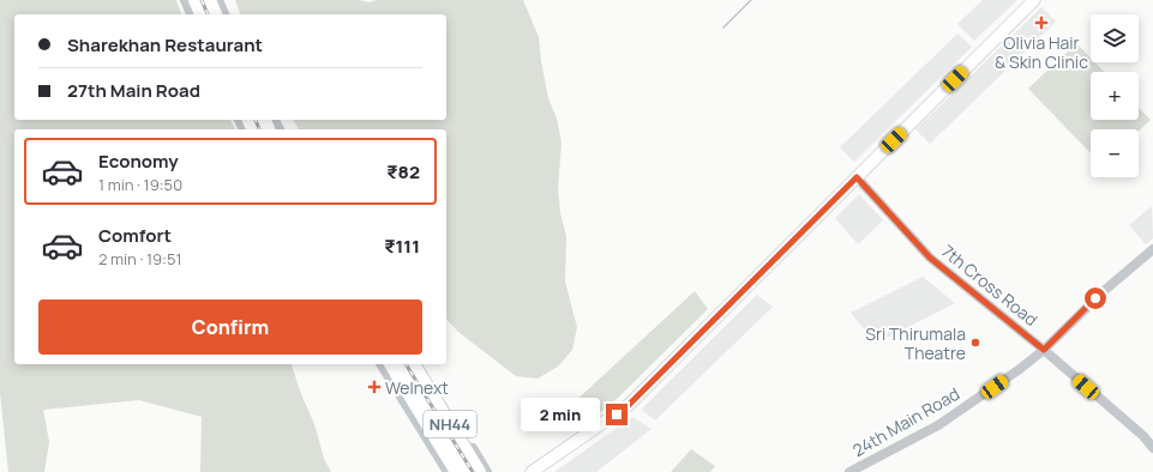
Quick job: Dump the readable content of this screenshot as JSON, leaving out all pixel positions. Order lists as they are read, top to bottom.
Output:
{
  "streets": {
    "highway": ["NH44"],
    "street": ["7th Cross Road", "24th Main Road"]
  },
  "crossings": [
    ["7th Cross Road", "24th Main Road"]
  ],
  "places": {
    "health": ["Olivia Hair & Skin Clinic", "Welnext"],
    "other": ["Sri Thirumala Theatre"]
  },
  "page": {
    "map_buttons": ["+", "−"],
    "banner": ["Sharekhan Restaurant", "27th Main Road"],
    "list": [
      {
        "name": "Economy",
        "note": "1 min · 19:50",
        "value": "₹82"
      },
      {
        "name": "Comfort",
        "note": "2 min · 19:51",
        "value": "₹111"
      }
    ],
    "buttons": "Confirm",
    "bubble": "2 min"
  }
}
